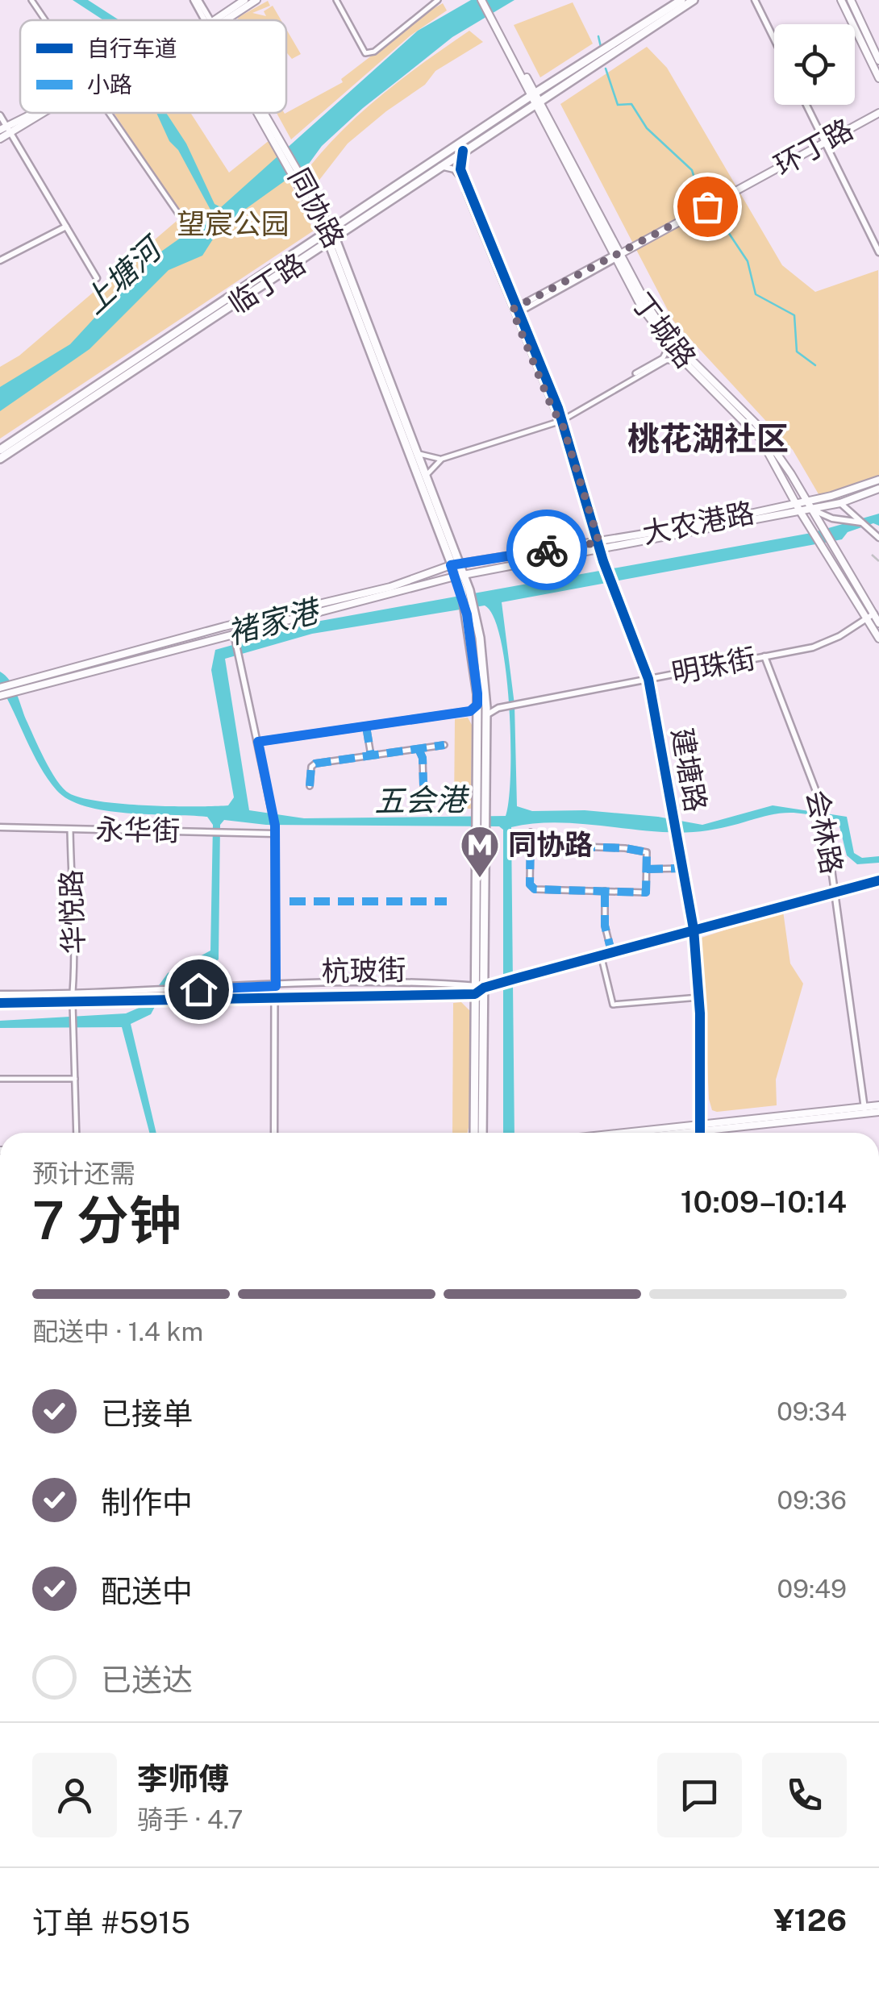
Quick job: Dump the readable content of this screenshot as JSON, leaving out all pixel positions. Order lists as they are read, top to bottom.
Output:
{
  "streets": {
    "main road": [
      "环丁路",
      "同协路",
      "临丁路",
      "丁城路",
      "大农港路"
    ],
    "street": [
      "明珠街",
      "建塘路",
      "永华街",
      "会林路",
      "华悦路",
      "杭玻街"
    ]
  },
  "crossings": [
    ["环丁路", "丁城路"],
    ["环丁路", "建塘路"],
    ["同协路", "临丁路"],
    ["同协路", "大农港路"],
    ["同协路", "明珠街"],
    ["同协路", "杭玻街"],
    ["临丁路", "丁城路"],
    ["临丁路", "建塘路"],
    ["丁城路", "大农港路"],
    ["丁城路", "明珠街"],
    ["大农港路", "建塘路"],
    ["明珠街", "建塘路"],
    ["明珠街", "会林路"],
    ["建塘路", "杭玻街"],
    ["永华街", "华悦路"],
    ["会林路", "杭玻街"],
    ["华悦路", "杭玻街"]
  ],
  "districts": ["桃花湖社区"],
  "water": ["上塘河", "褚家港", "五会港"],
  "parks": ["望宸公园"],
  "places": {
    "metro station": ["同协路"]
  },
  "legend": ["自行车道", "小路"],
  "page": {
    "heading": ["7 分钟", "预计还需", "10:09–10:14"],
    "panel": [
      "李师傅",
      "骑手 · 4.7",
      "订单 #5915",
      "¥126"
    ],
    "bar": "配送中 · 1.4 km",
    "list": [
      ["已接单", "09:34"],
      ["制作中", "09:36"],
      ["配送中", "09:49"],
      "已送达"
    ]
  }
}
